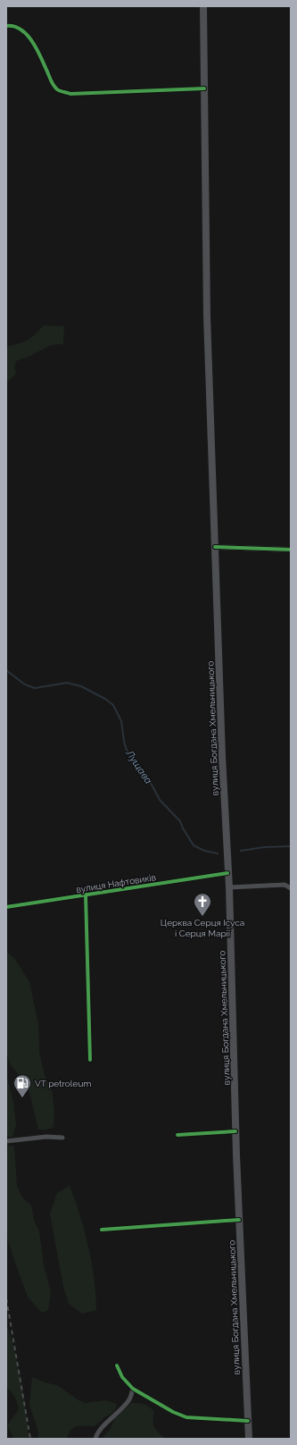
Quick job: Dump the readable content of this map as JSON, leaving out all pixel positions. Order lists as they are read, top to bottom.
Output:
{
  "streets": {
    "main road": ["вулиця Богдана Хмельницького"],
    "street": ["вулиця Нафтовиків"]
  },
  "crossings": [
    ["вулиця Богдана Хмельницького", "вулиця Нафтовиків"]
  ],
  "water": ["Лущава"],
  "places": {
    "church": ["Церква Серця Ісуса і Серця Марії"],
    "fuel station": ["VT petroleum"]
  }
}
